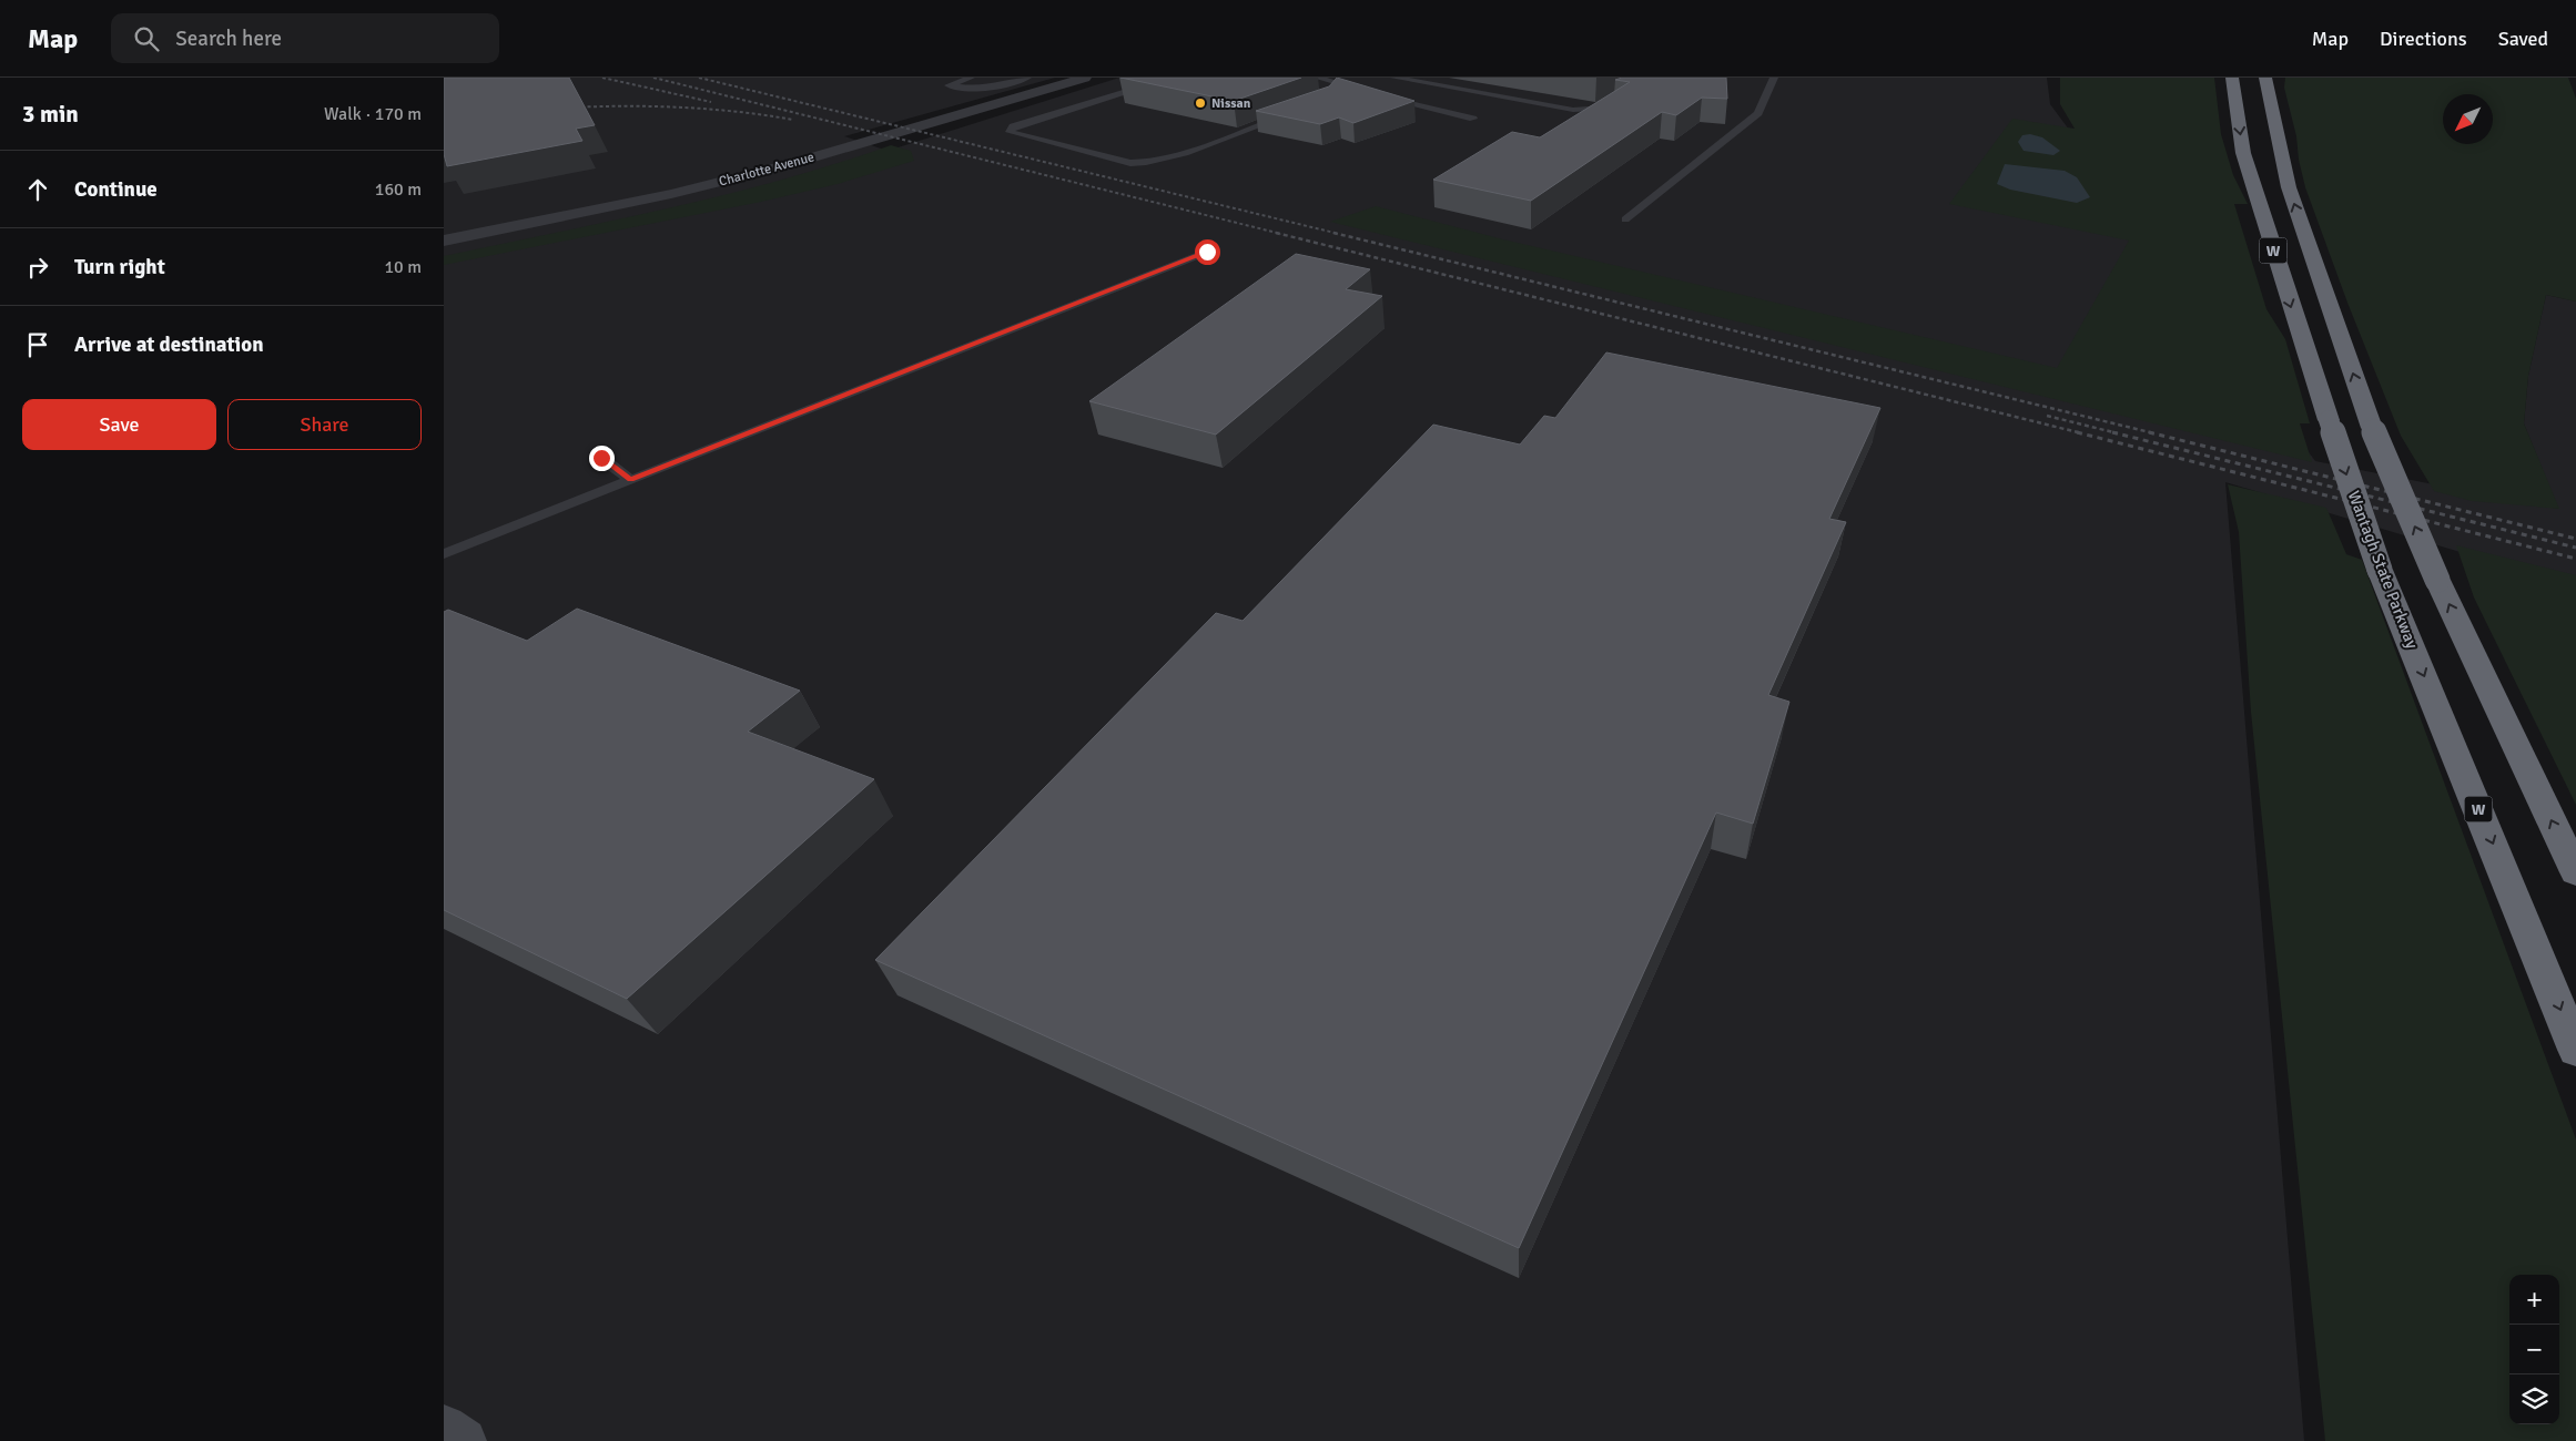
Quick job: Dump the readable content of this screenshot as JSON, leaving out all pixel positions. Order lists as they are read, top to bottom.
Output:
{
  "streets": {
    "highway": ["W", "Wantagh State Parkway"],
    "street": ["Charlotte Avenue"]
  },
  "places": ["Nissan"],
  "north": "bottom left",
  "page": {
    "header": "Map",
    "search": "Search here",
    "nav": ["Map", "Directions", "Saved"],
    "heading": ["3 min", "Walk · 170 m"],
    "list": [
      ["Continue", "160 m"],
      ["Turn right", "10 m"],
      "Arrive at destination"
    ],
    "buttons": ["Save", "Share"],
    "map_buttons": ["+", "−"]
  }
}
